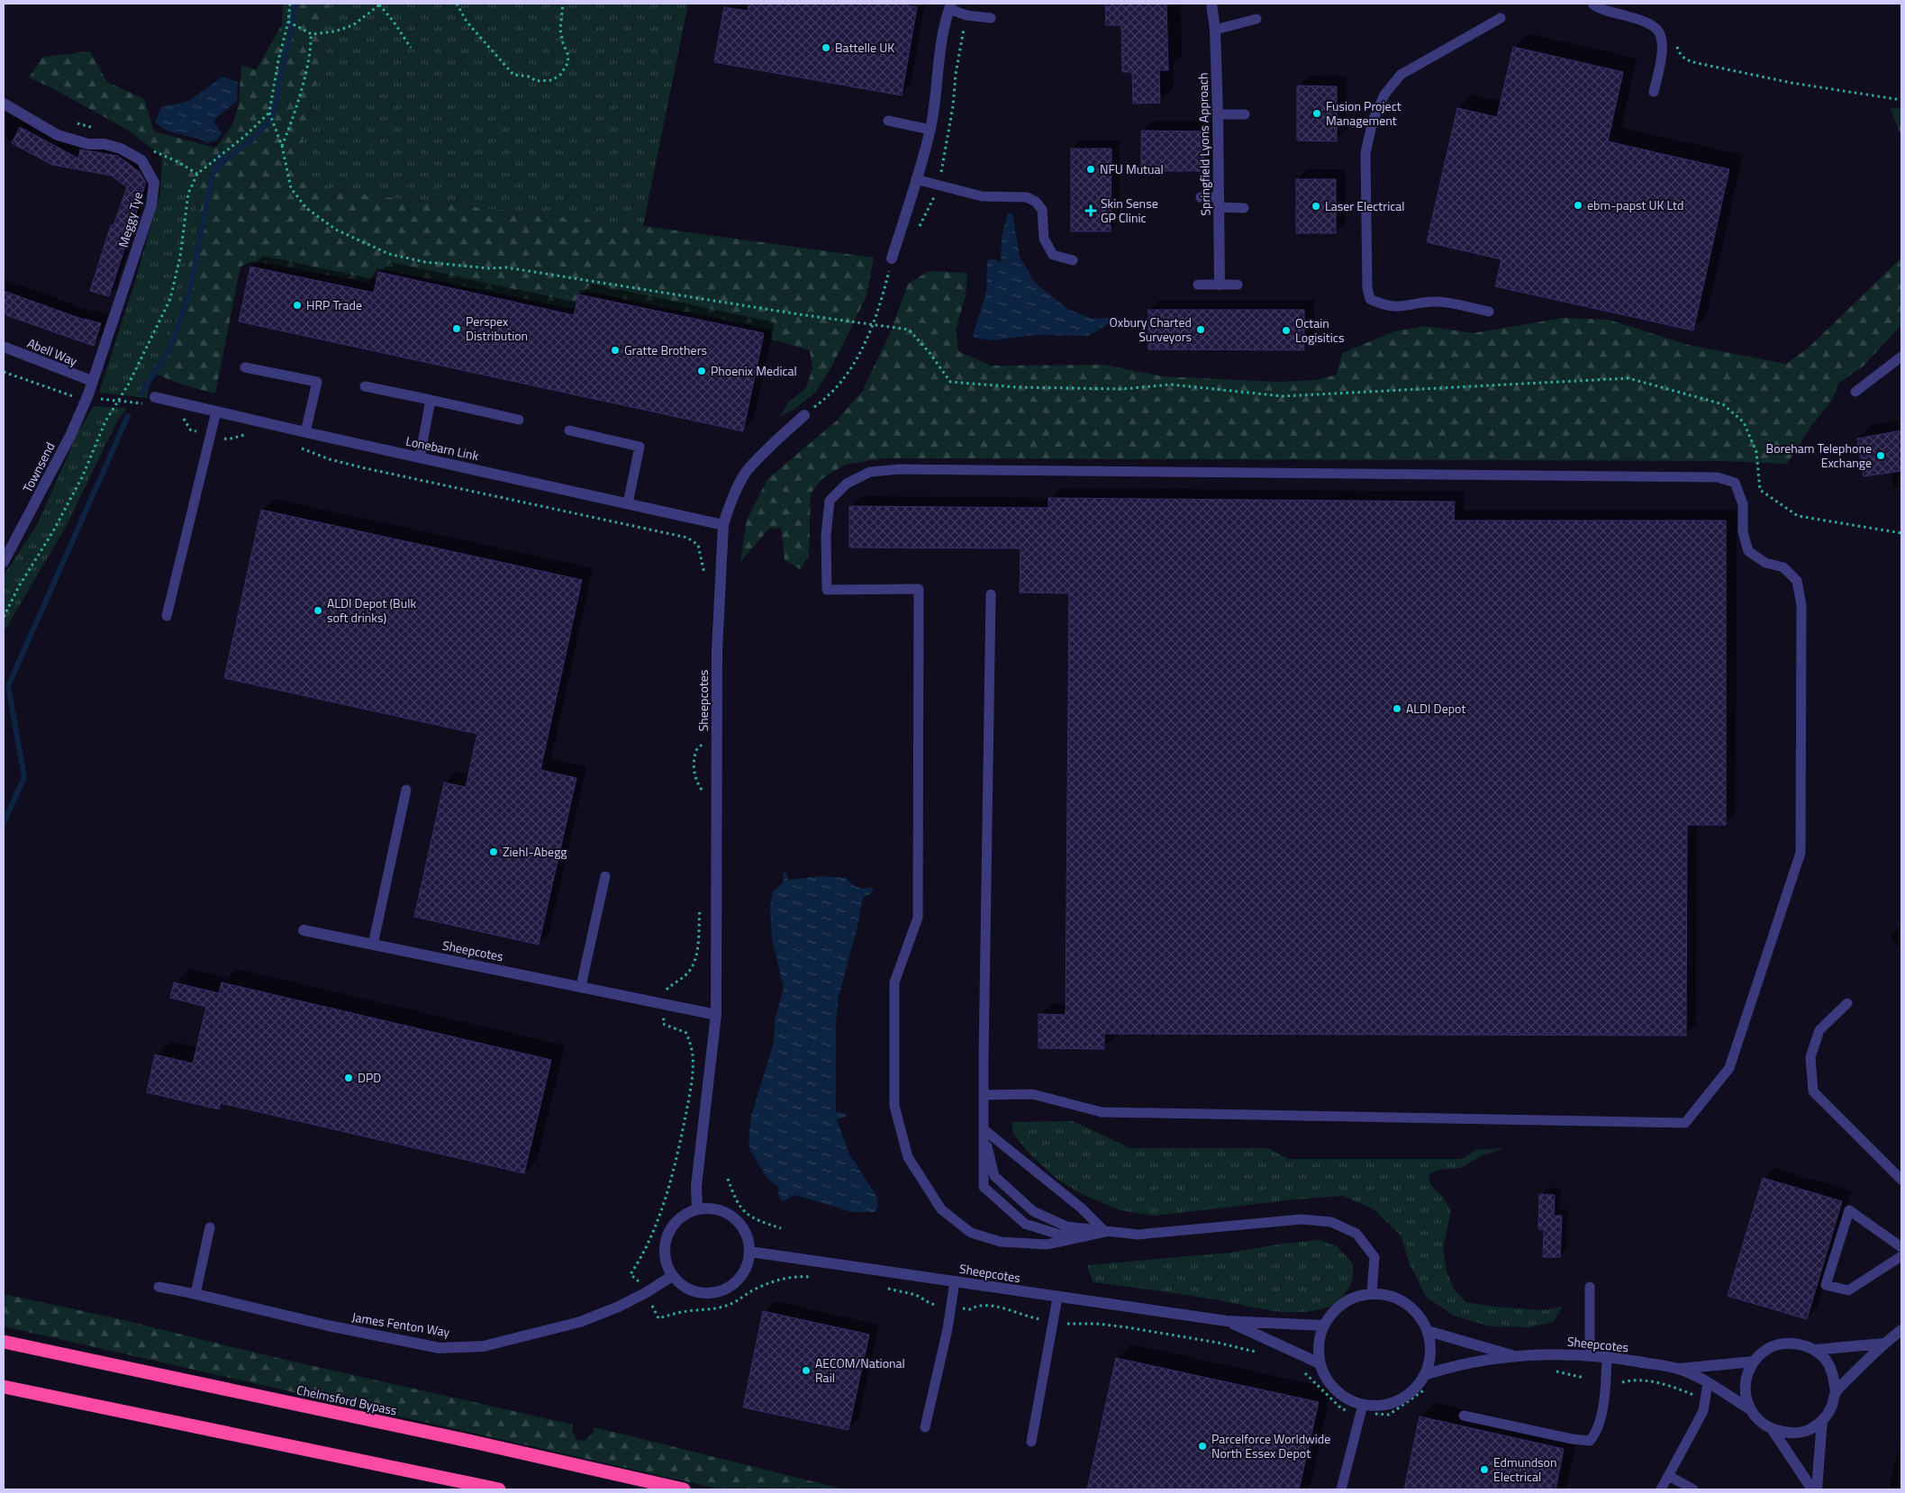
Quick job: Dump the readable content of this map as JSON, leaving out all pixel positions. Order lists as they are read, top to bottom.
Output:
{
  "streets": {
    "highway": ["Chelmsford Bypass"],
    "street": [
      "Springfield Lyons Approach",
      "Meggy Tye",
      "Abell Way",
      "Lonebarn Link",
      "Townsend",
      "Sheepcotes",
      "James Fenton Way"
    ]
  },
  "crossings": [
    ["Meggy Tye", "Abell Way"],
    ["Meggy Tye", "Townsend"],
    ["Abell Way", "Townsend"],
    ["Lonebarn Link", "Sheepcotes"],
    ["Sheepcotes", "James Fenton Way"]
  ],
  "places": {
    "other": [
      "Battelle UK",
      "Fusion Project Management",
      "NFU Mutual",
      "ebm-papst UK Ltd",
      "Laser Electrical",
      "HRP Trade",
      "Perspex Distribution",
      "Oxbury Charted Surveyors",
      "Octain Logisitics",
      "Gratte Brothers",
      "Phoenix Medical",
      "Boreham Telephone Exchange",
      "ALDI Depot (Bulk soft drinks)",
      "ALDI Depot",
      "Ziehl-Abegg",
      "DPD",
      "AECOM/National Rail",
      "Parcelforce Worldwide North Essex Depot",
      "Edmundson Electrical"
    ],
    "health": ["Skin Sense GP Clinic"]
  }
}
